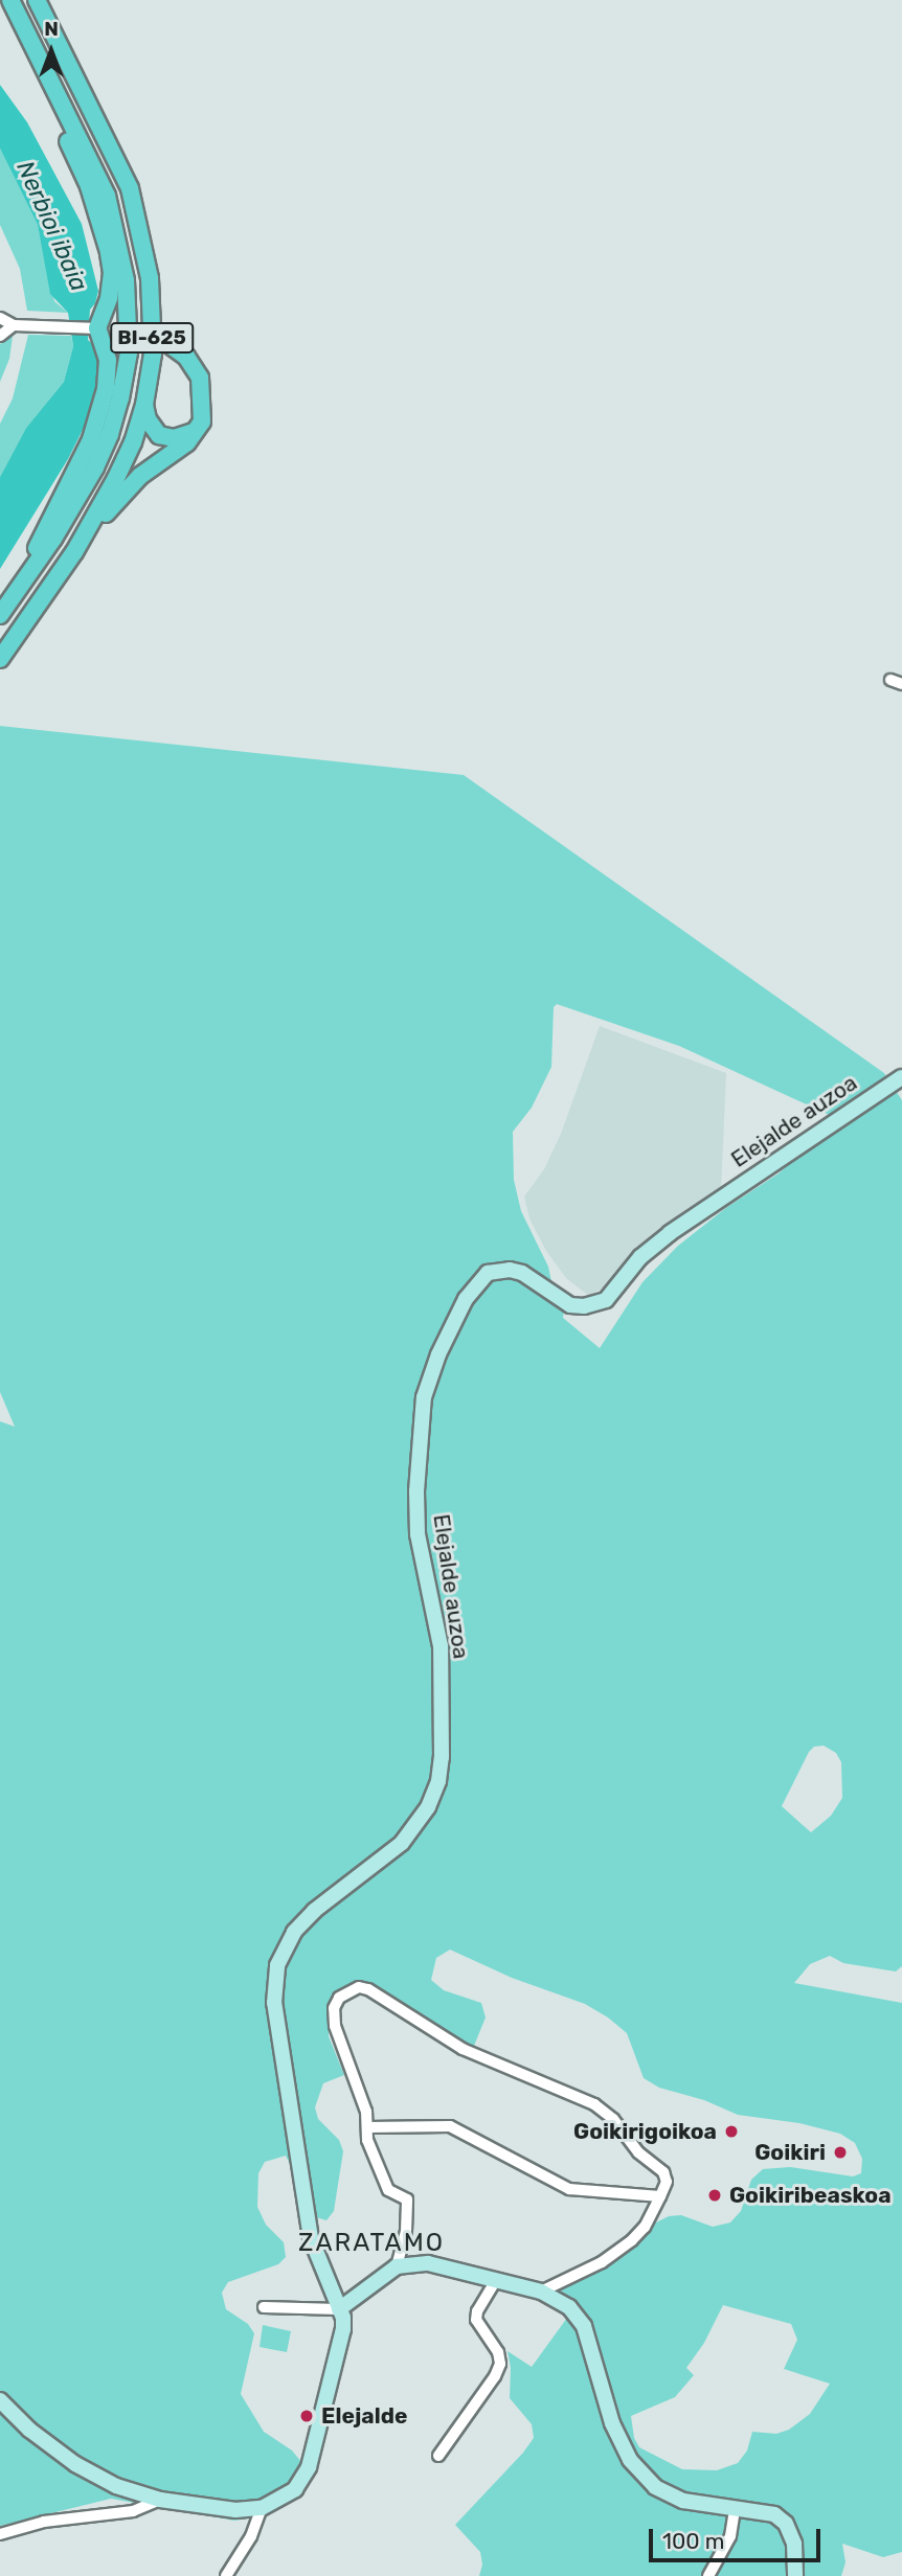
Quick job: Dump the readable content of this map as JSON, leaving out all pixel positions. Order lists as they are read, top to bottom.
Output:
{
  "streets": {
    "main road": ["BI-625"],
    "street": ["Elejalde auzoa"]
  },
  "districts": ["ZARATAMO"],
  "water": ["Nerbioi ibaia"],
  "places": [
    "Goikirigoikoa",
    "Goikiri",
    "Goikiribeaskoa",
    "Elejalde"
  ],
  "scale_bar": "100 m",
  "north": "top"
}
